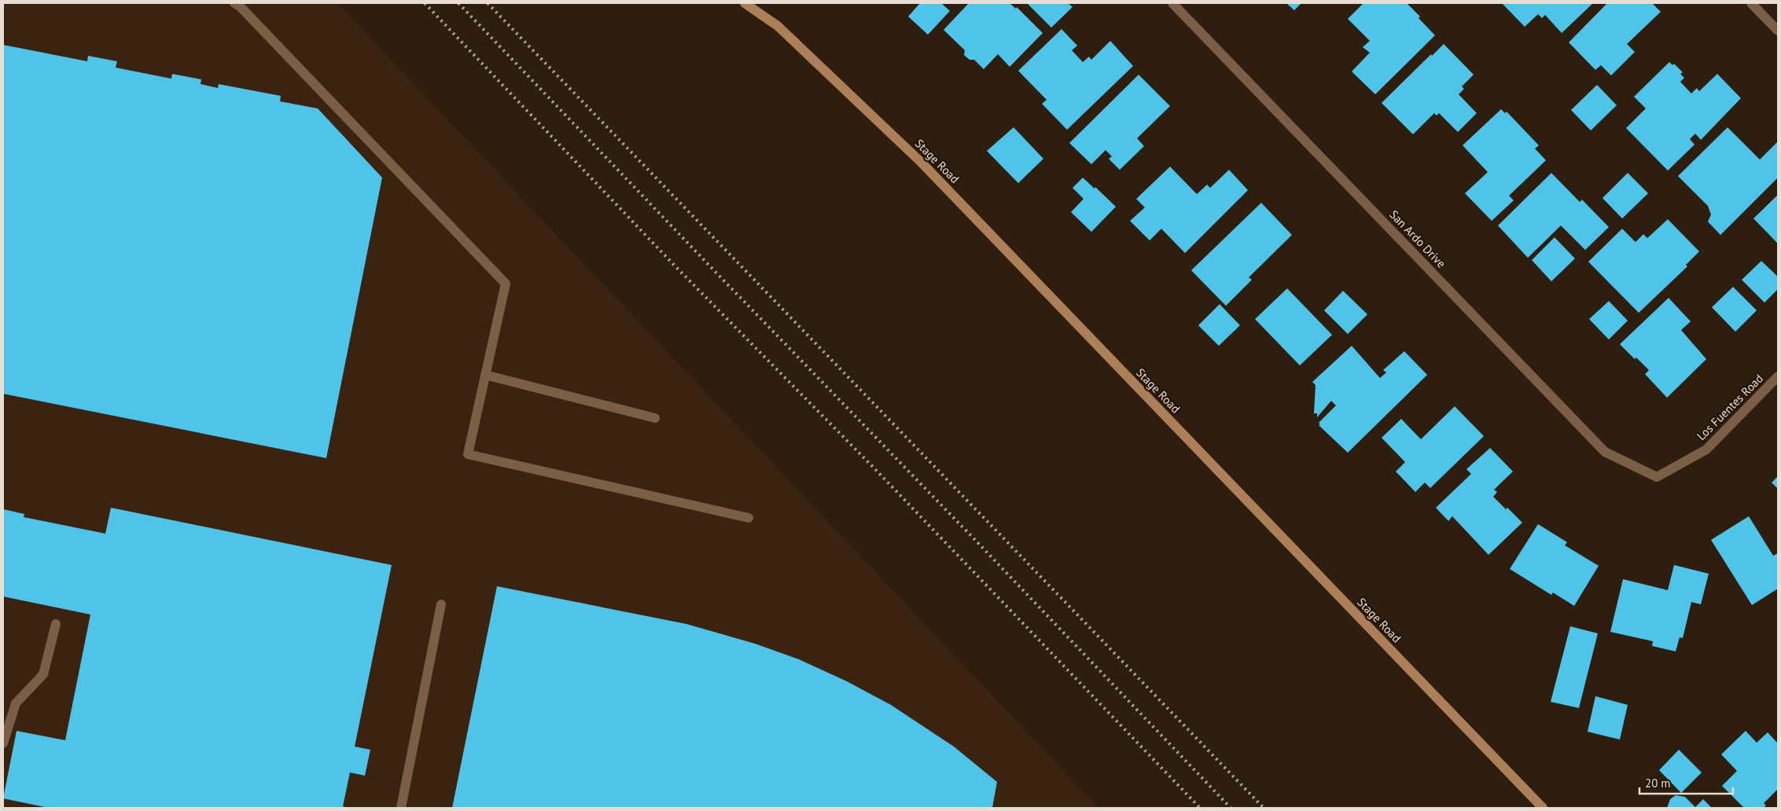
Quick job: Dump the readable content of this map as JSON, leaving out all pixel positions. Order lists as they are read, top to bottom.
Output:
{
  "streets": {
    "main road": ["Stage Road"],
    "street": ["San Ardo Drive", "Los Fuentes Road"]
  },
  "crossings": [
    ["San Ardo Drive", "Los Fuentes Road"]
  ],
  "scale_bar": "20 m"
}
